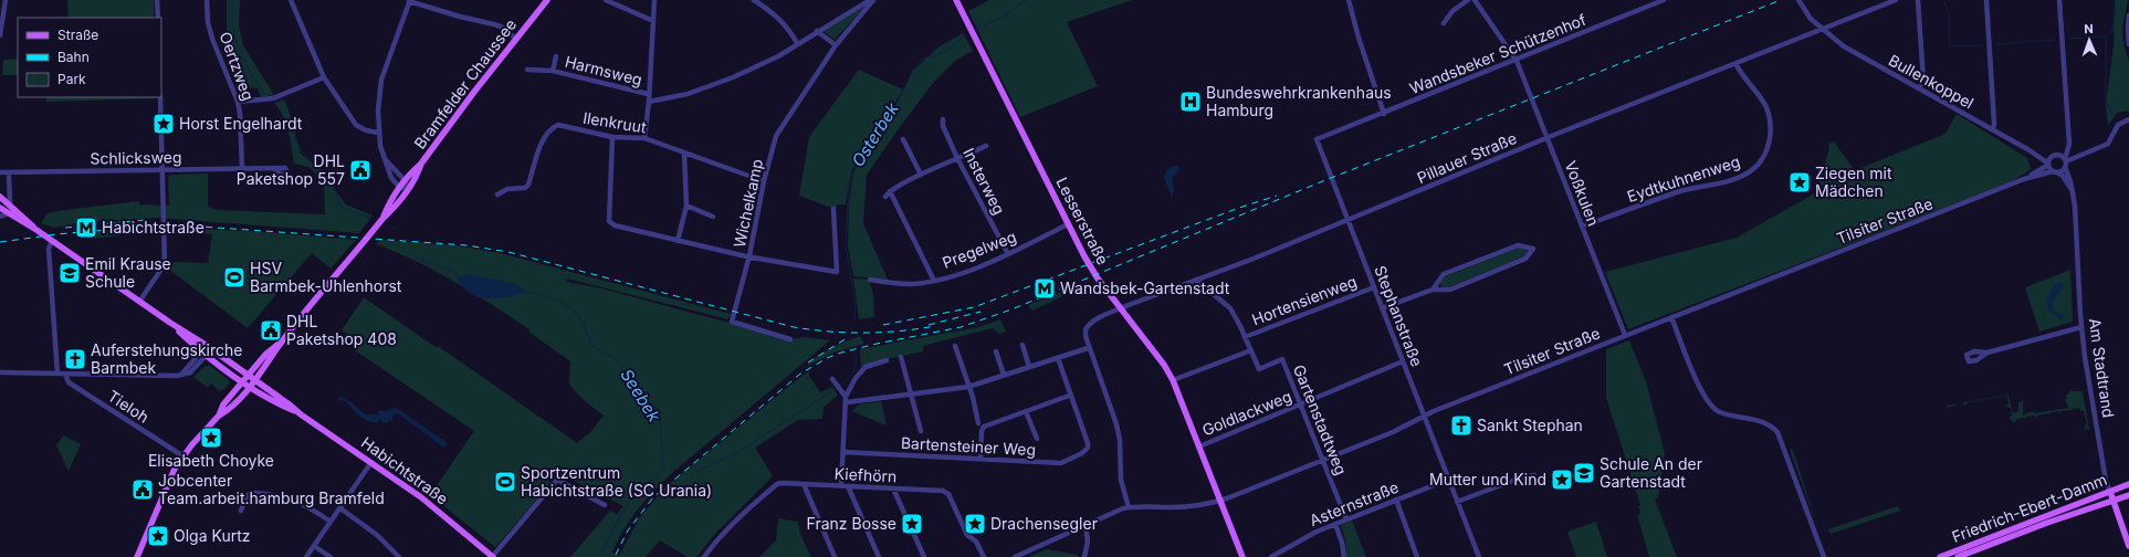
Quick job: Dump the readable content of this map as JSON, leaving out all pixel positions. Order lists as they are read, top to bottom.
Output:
{
  "streets": {
    "main road": [
      "Bramfelder Chaussee",
      "Lesserstraße",
      "Am Stadtrand",
      "Habichtstraße",
      "Friedrich-Ebert-Damm"
    ],
    "street": [
      "Wandsbeker Schützenhof",
      "Oertzweg",
      "Harmsweg",
      "Bullenkoppel",
      "Ilenkruut",
      "Schlicksweg",
      "Pillauer Straße",
      "Eydtkuhnenweg",
      "Insterweg",
      "Voßkulen",
      "Wichelkamp",
      "Tilsiter Straße",
      "Pregelweg",
      "Hortensienweg",
      "Stephanstraße",
      "Tieloh",
      "Goldlackweg",
      "Gartenstadtweg",
      "Bartensteiner Weg",
      "Kiefhörn",
      "Asternstraße"
    ]
  },
  "crossings": [
    ["Wandsbeker Schützenhof", "Voßkulen"],
    ["Wandsbeker Schützenhof", "Stephanstraße"],
    ["Oertzweg", "Schlicksweg"],
    ["Bullenkoppel", "Pillauer Straße"],
    ["Bullenkoppel", "Tilsiter Straße"],
    ["Bullenkoppel", "Am Stadtrand"],
    ["Ilenkruut", "Wichelkamp"],
    ["Pillauer Straße", "Eydtkuhnenweg"],
    ["Pillauer Straße", "Voßkulen"],
    ["Pillauer Straße", "Lesserstraße"],
    ["Pillauer Straße", "Stephanstraße"],
    ["Pillauer Straße", "Gartenstadtweg"],
    ["Eydtkuhnenweg", "Voßkulen"],
    ["Insterweg", "Pregelweg"],
    ["Voßkulen", "Tilsiter Straße"],
    ["Lesserstraße", "Tilsiter Straße"],
    ["Lesserstraße", "Pregelweg"],
    ["Lesserstraße", "Goldlackweg"],
    ["Tilsiter Straße", "Stephanstraße"],
    ["Tilsiter Straße", "Gartenstadtweg"],
    ["Hortensienweg", "Stephanstraße"],
    ["Hortensienweg", "Gartenstadtweg"],
    ["Stephanstraße", "Goldlackweg"],
    ["Stephanstraße", "Asternstraße"],
    ["Am Stadtrand", "Friedrich-Ebert-Damm"],
    ["Goldlackweg", "Gartenstadtweg"],
    ["Gartenstadtweg", "Asternstraße"]
  ],
  "water": ["Osterbek", "Seebek"],
  "places": {
    "hospital": ["Bundeswehrkrankenhaus Hamburg"],
    "place": [
      "Horst Engelhardt",
      "Ziegen mit Mädchen",
      "Elisabeth Choyke",
      "Mutter und Kind",
      "Franz Bosse",
      "Drachensegler",
      "Olga Kurtz"
    ],
    "public building": ["DHL Paketshop 557", "DHL Paketshop 408", "Jobcenter Team.arbeit.hamburg Bramfeld"],
    "metro station": ["Habichtstraße", "Wandsbek-Gartenstadt"],
    "school or university": ["Emil Krause Schule", "Schule An der Gartenstadt"],
    "sports": ["HSV Barmbek-Uhlenhorst", "Sportzentrum Habichtstraße (SC Urania)"],
    "church": ["Auferstehungskirche Barmbek", "Sankt Stephan"]
  },
  "legend": ["Straße", "Bahn", "Park"],
  "north": "top"
}
